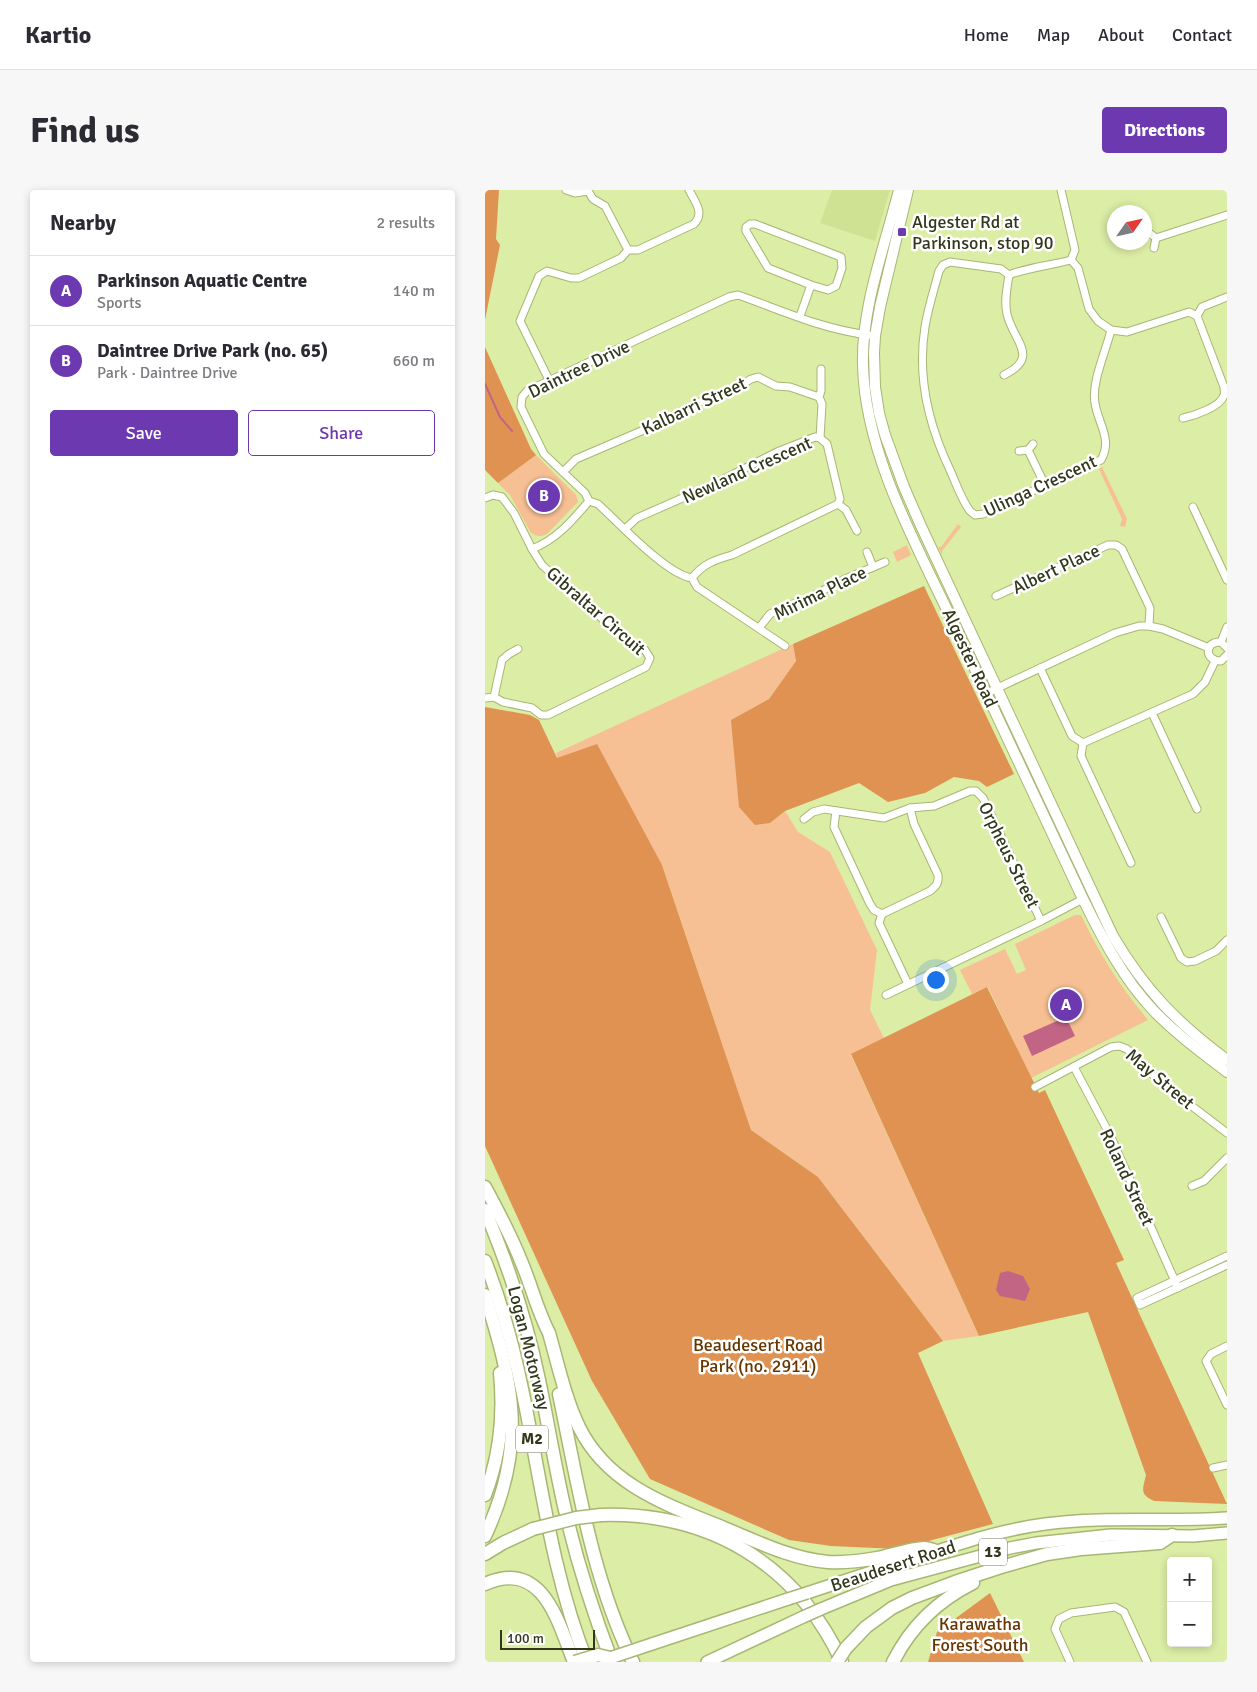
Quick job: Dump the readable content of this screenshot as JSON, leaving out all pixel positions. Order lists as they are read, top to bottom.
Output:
{
  "streets": {
    "highway": [
      "Logan Motorway",
      "M2",
      "13",
      "Beaudesert Road"
    ],
    "main road": ["Algester Road"],
    "street": [
      "Daintree Drive",
      "Kalbarri Street",
      "Newland Crescent",
      "Ulinga Crescent",
      "Albert Place",
      "Mirima Place",
      "Gibraltar Circuit",
      "Orpheus Street",
      "May Street",
      "Roland Street"
    ]
  },
  "crossings": [
    ["Daintree Drive", "Kalbarri Street"],
    ["Daintree Drive", "Newland Crescent"],
    ["Daintree Drive", "Mirima Place"],
    ["Daintree Drive", "Algester Road"],
    ["May Street", "Roland Street"],
    ["Logan Motorway", "Beaudesert Road"]
  ],
  "parks": ["Beaudesert Road Park (no. 2911)", "Karawatha Forest South"],
  "places": {
    "transit": ["Algester Rd at Parkinson, stop 90"]
  },
  "scale_bar": "100 m",
  "north": "top right",
  "page": {
    "header": "Kartio",
    "nav": [
      "Home",
      "Map",
      "About",
      "Contact"
    ],
    "buttons": [
      "Directions",
      ["Save", "Share"]
    ],
    "title": "Find us",
    "heading": ["Nearby", "2 results"],
    "list": [
      {
        "mark": "A",
        "name": "Parkinson Aquatic Centre",
        "note": "Sports",
        "value": "140 m"
      },
      {
        "mark": "B",
        "name": "Daintree Drive Park (no. 65)",
        "note": "Park · Daintree Drive",
        "value": "660 m"
      }
    ],
    "pins": ["B", "A"],
    "map_buttons": ["+", "−"],
    "scale": "100 m"
  }
}
